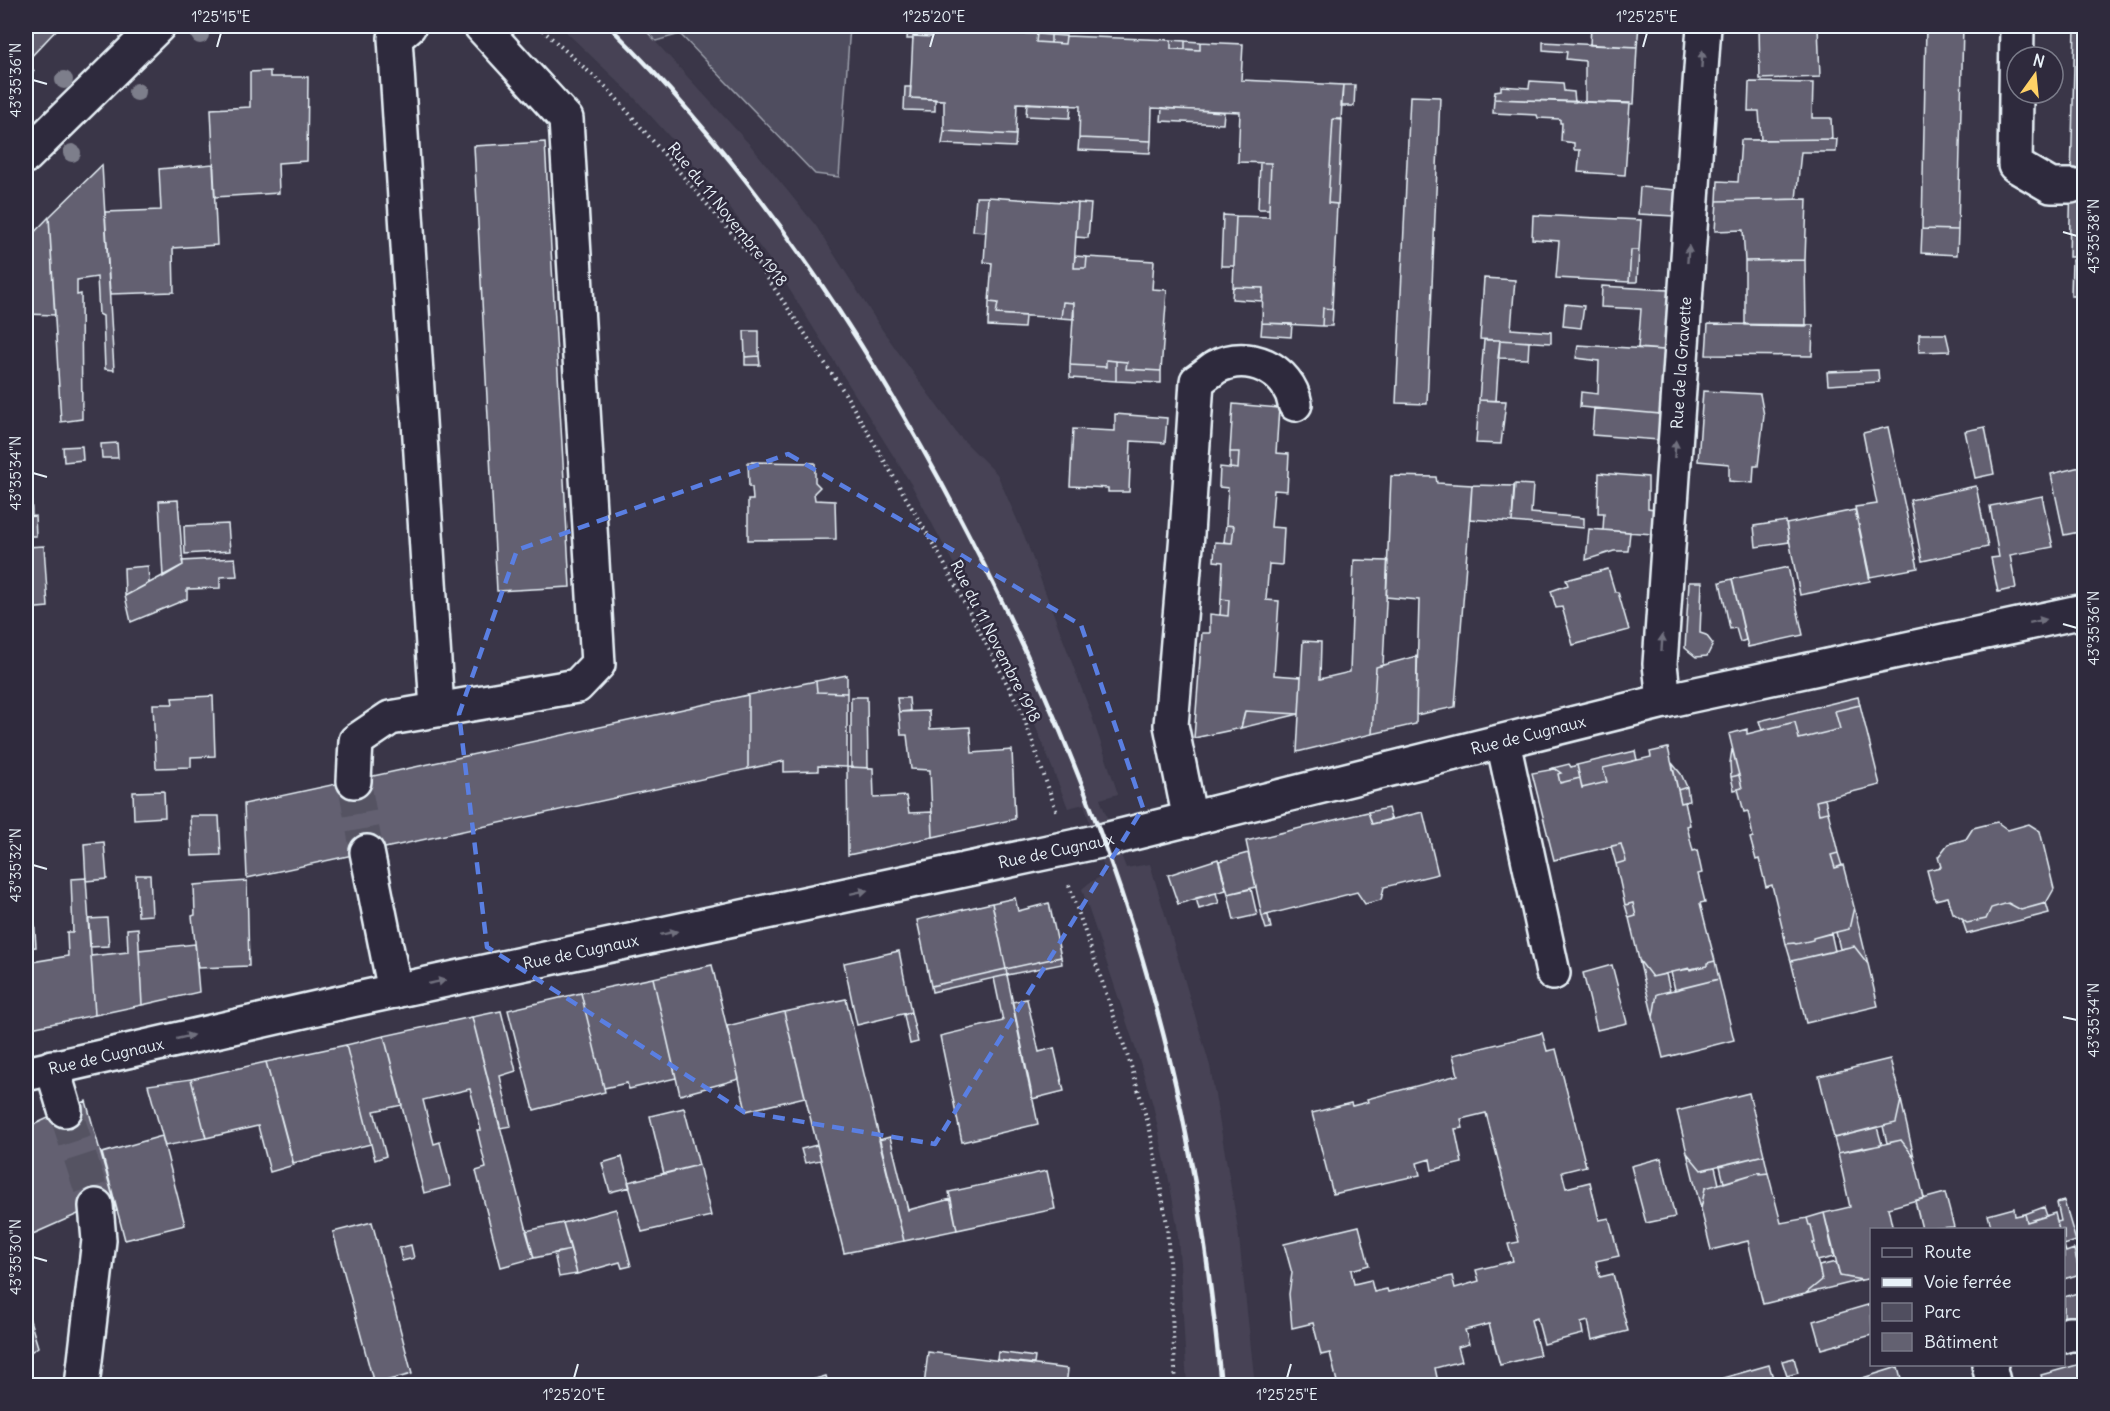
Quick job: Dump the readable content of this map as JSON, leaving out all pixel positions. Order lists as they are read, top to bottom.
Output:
{
  "streets": {
    "street": ["Rue de la Gravette", "Rue de Cugnaux"],
    "path": ["Rue du 11 Novembre 1918"]
  },
  "crossings": [
    ["Rue du 11 Novembre 1918", "Rue de Cugnaux"],
    ["Rue de la Gravette", "Rue de Cugnaux"]
  ],
  "one_way": ["Rue de la Gravette", "Rue de Cugnaux"],
  "legend": [
    "Route",
    "Voie ferrée",
    "Parc",
    "Bâtiment"
  ],
  "north": "top",
  "coordinates": [
    "1°25'15\"E",
    "1°25'20\"E",
    "1°25'25\"E",
    "43°35'36\"N",
    "43°35'38\"N",
    "43°35'34\"N",
    "43°35'32\"N",
    "43°35'30\"N"
  ]
}
